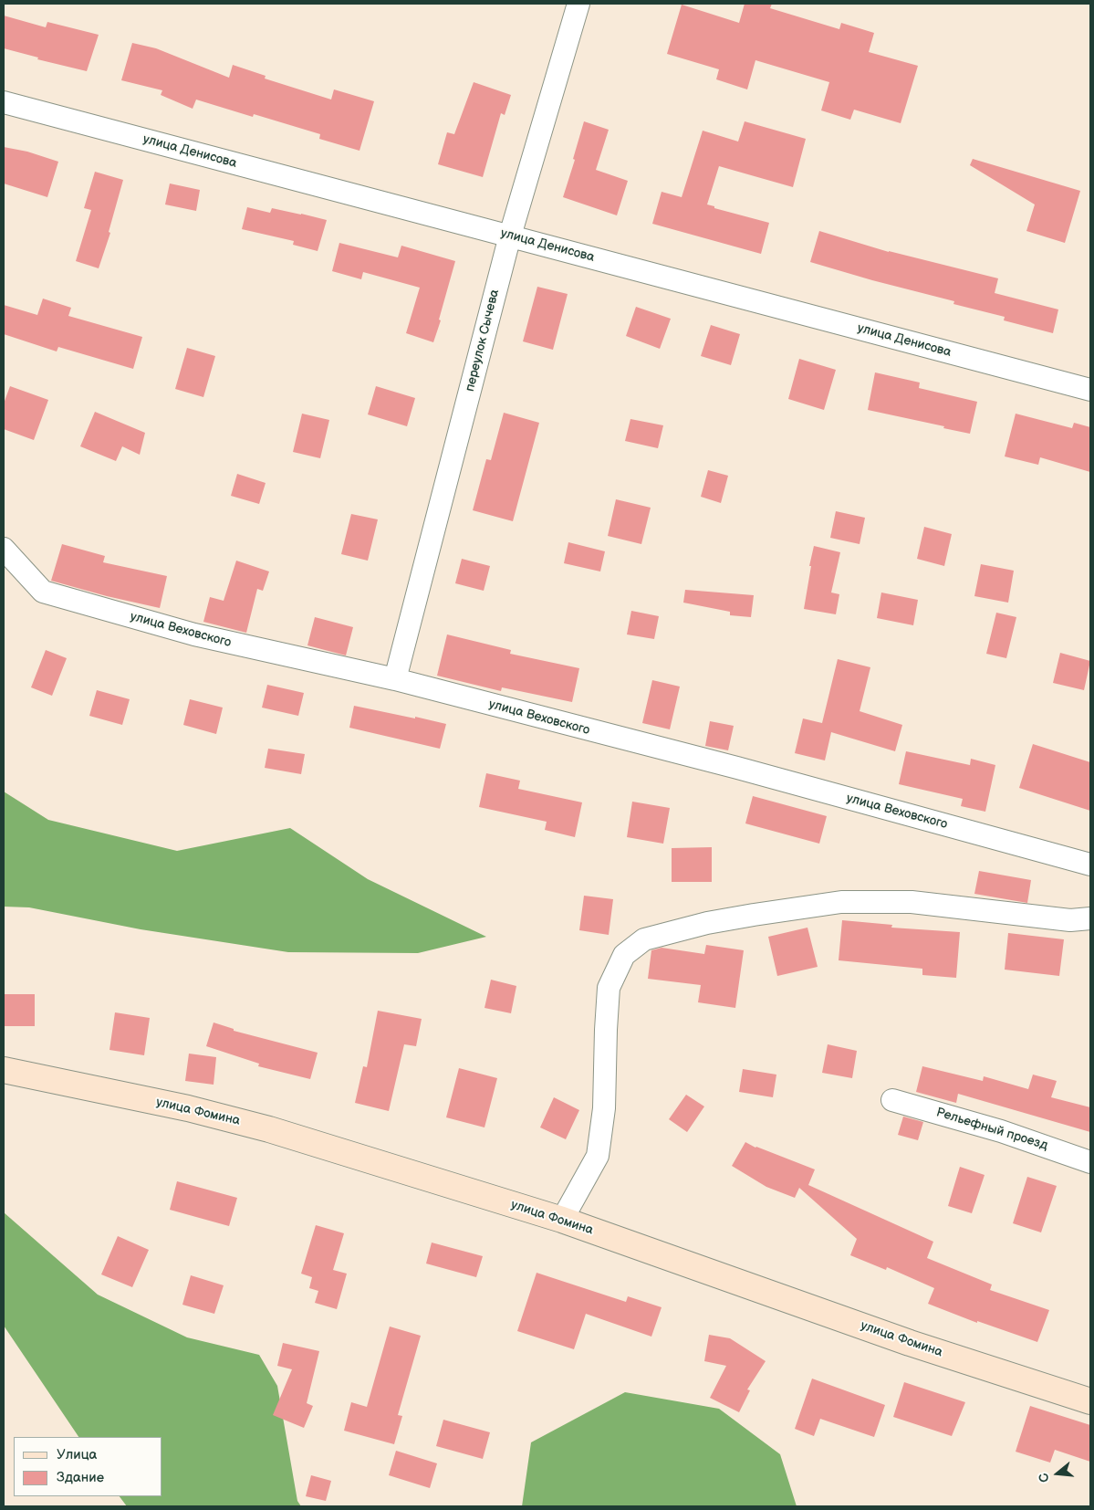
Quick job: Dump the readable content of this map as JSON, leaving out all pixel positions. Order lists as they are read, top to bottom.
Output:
{
  "streets": {
    "street": [
      "улица Денисова",
      "переулок Сычева",
      "улица Веховского",
      "улица Фомина",
      "Рельефный проезд"
    ]
  },
  "crossings": [
    ["улица Денисова", "переулок Сычева"],
    ["переулок Сычева", "улица Веховского"]
  ],
  "legend": ["Улица", "Здание"],
  "north": "left"
}
